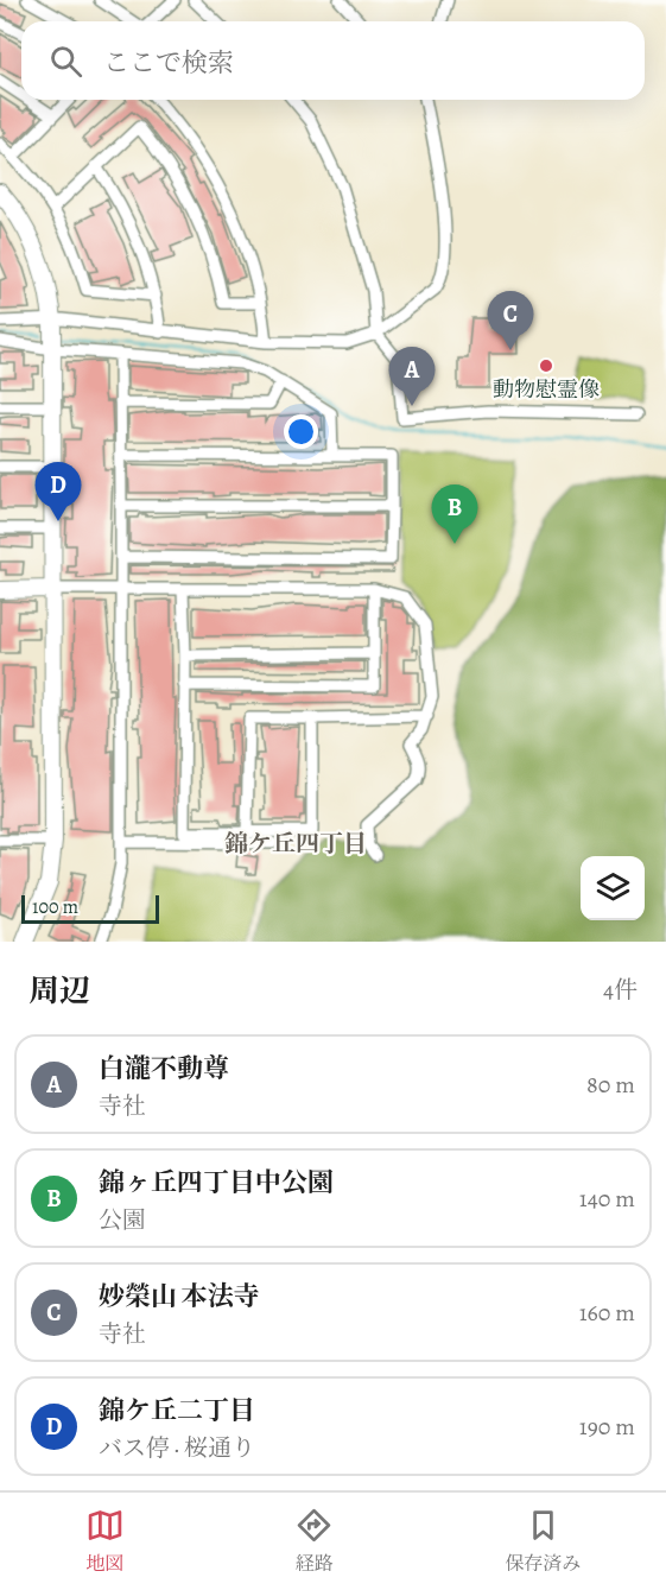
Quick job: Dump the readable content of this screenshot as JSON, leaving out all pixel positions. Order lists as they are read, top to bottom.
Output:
{
  "districts": ["錦ケ丘四丁目"],
  "places": ["動物慰霊像"],
  "scale_bar": "100 m",
  "page": {
    "search": "ここで検索",
    "pins": [
      "C",
      "A",
      "D",
      "B"
    ],
    "scale": "100 m",
    "heading": ["周辺", "4件"],
    "list": [
      {
        "mark": "A",
        "name": "白瀧不動尊",
        "note": "寺社",
        "value": "80 m"
      },
      {
        "mark": "B",
        "name": "錦ヶ丘四丁目中公園",
        "note": "公園",
        "value": "140 m"
      },
      {
        "mark": "C",
        "name": "妙榮山 本法寺",
        "note": "寺社",
        "value": "160 m"
      },
      {
        "mark": "D",
        "name": "錦ケ丘二丁目",
        "note": "バス停 · 桜通り",
        "value": "190 m"
      }
    ],
    "nav": ["地図", "経路", "保存済み"]
  }
}
